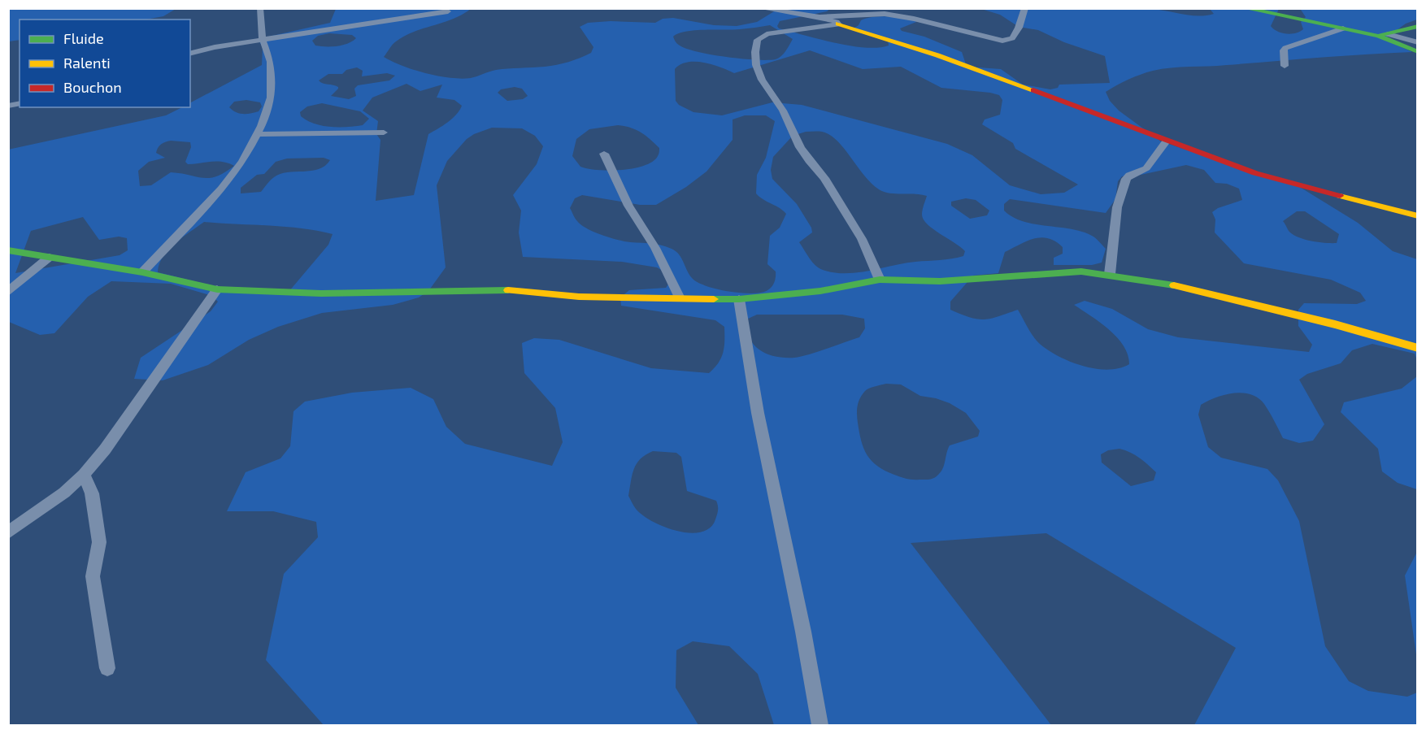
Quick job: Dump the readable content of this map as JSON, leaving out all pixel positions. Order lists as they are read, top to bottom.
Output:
{
  "legend": ["Fluide", "Ralenti", "Bouchon"]
}
